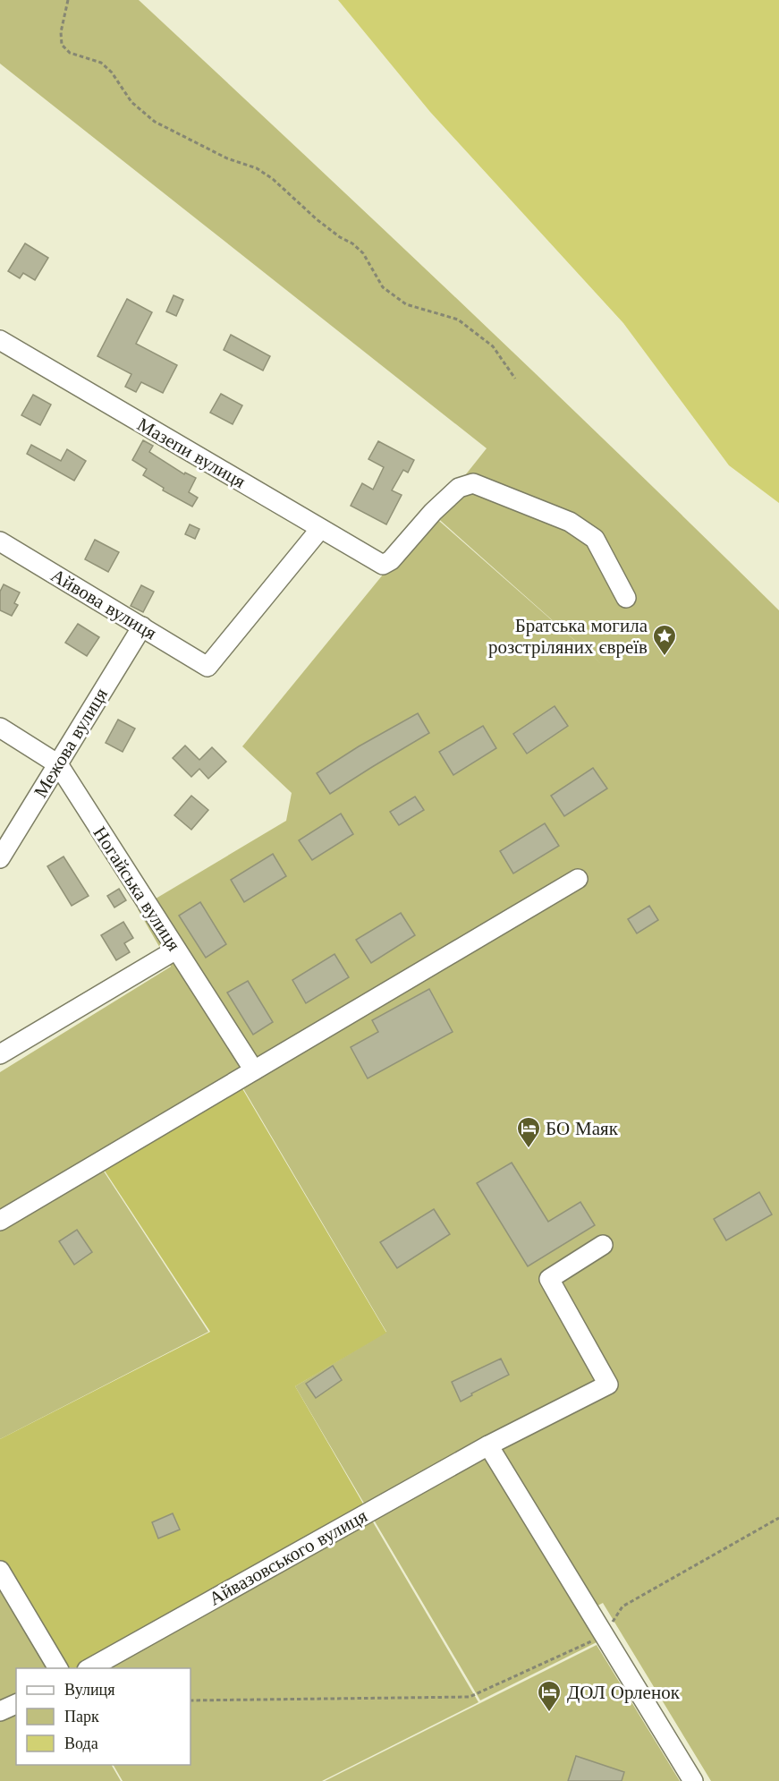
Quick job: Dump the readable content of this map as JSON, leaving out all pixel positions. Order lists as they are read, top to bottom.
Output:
{
  "streets": {
    "street": [
      "Мазепи вулиця",
      "Айвова вулиця",
      "Межова вулиця",
      "Ногайська вулиця",
      "Айвазовського вулиця"
    ]
  },
  "crossings": [
    ["Мазепи вулиця", "Айвова вулиця"],
    ["Айвова вулиця", "Межова вулиця"],
    ["Межова вулиця", "Ногайська вулиця"]
  ],
  "places": {
    "place": ["Братська могила розстріляних євреїв"],
    "hotel": ["БО Маяк", "ДОЛ Орленок"]
  },
  "legend": ["Вулиця", "Парк", "Вода"]
}
